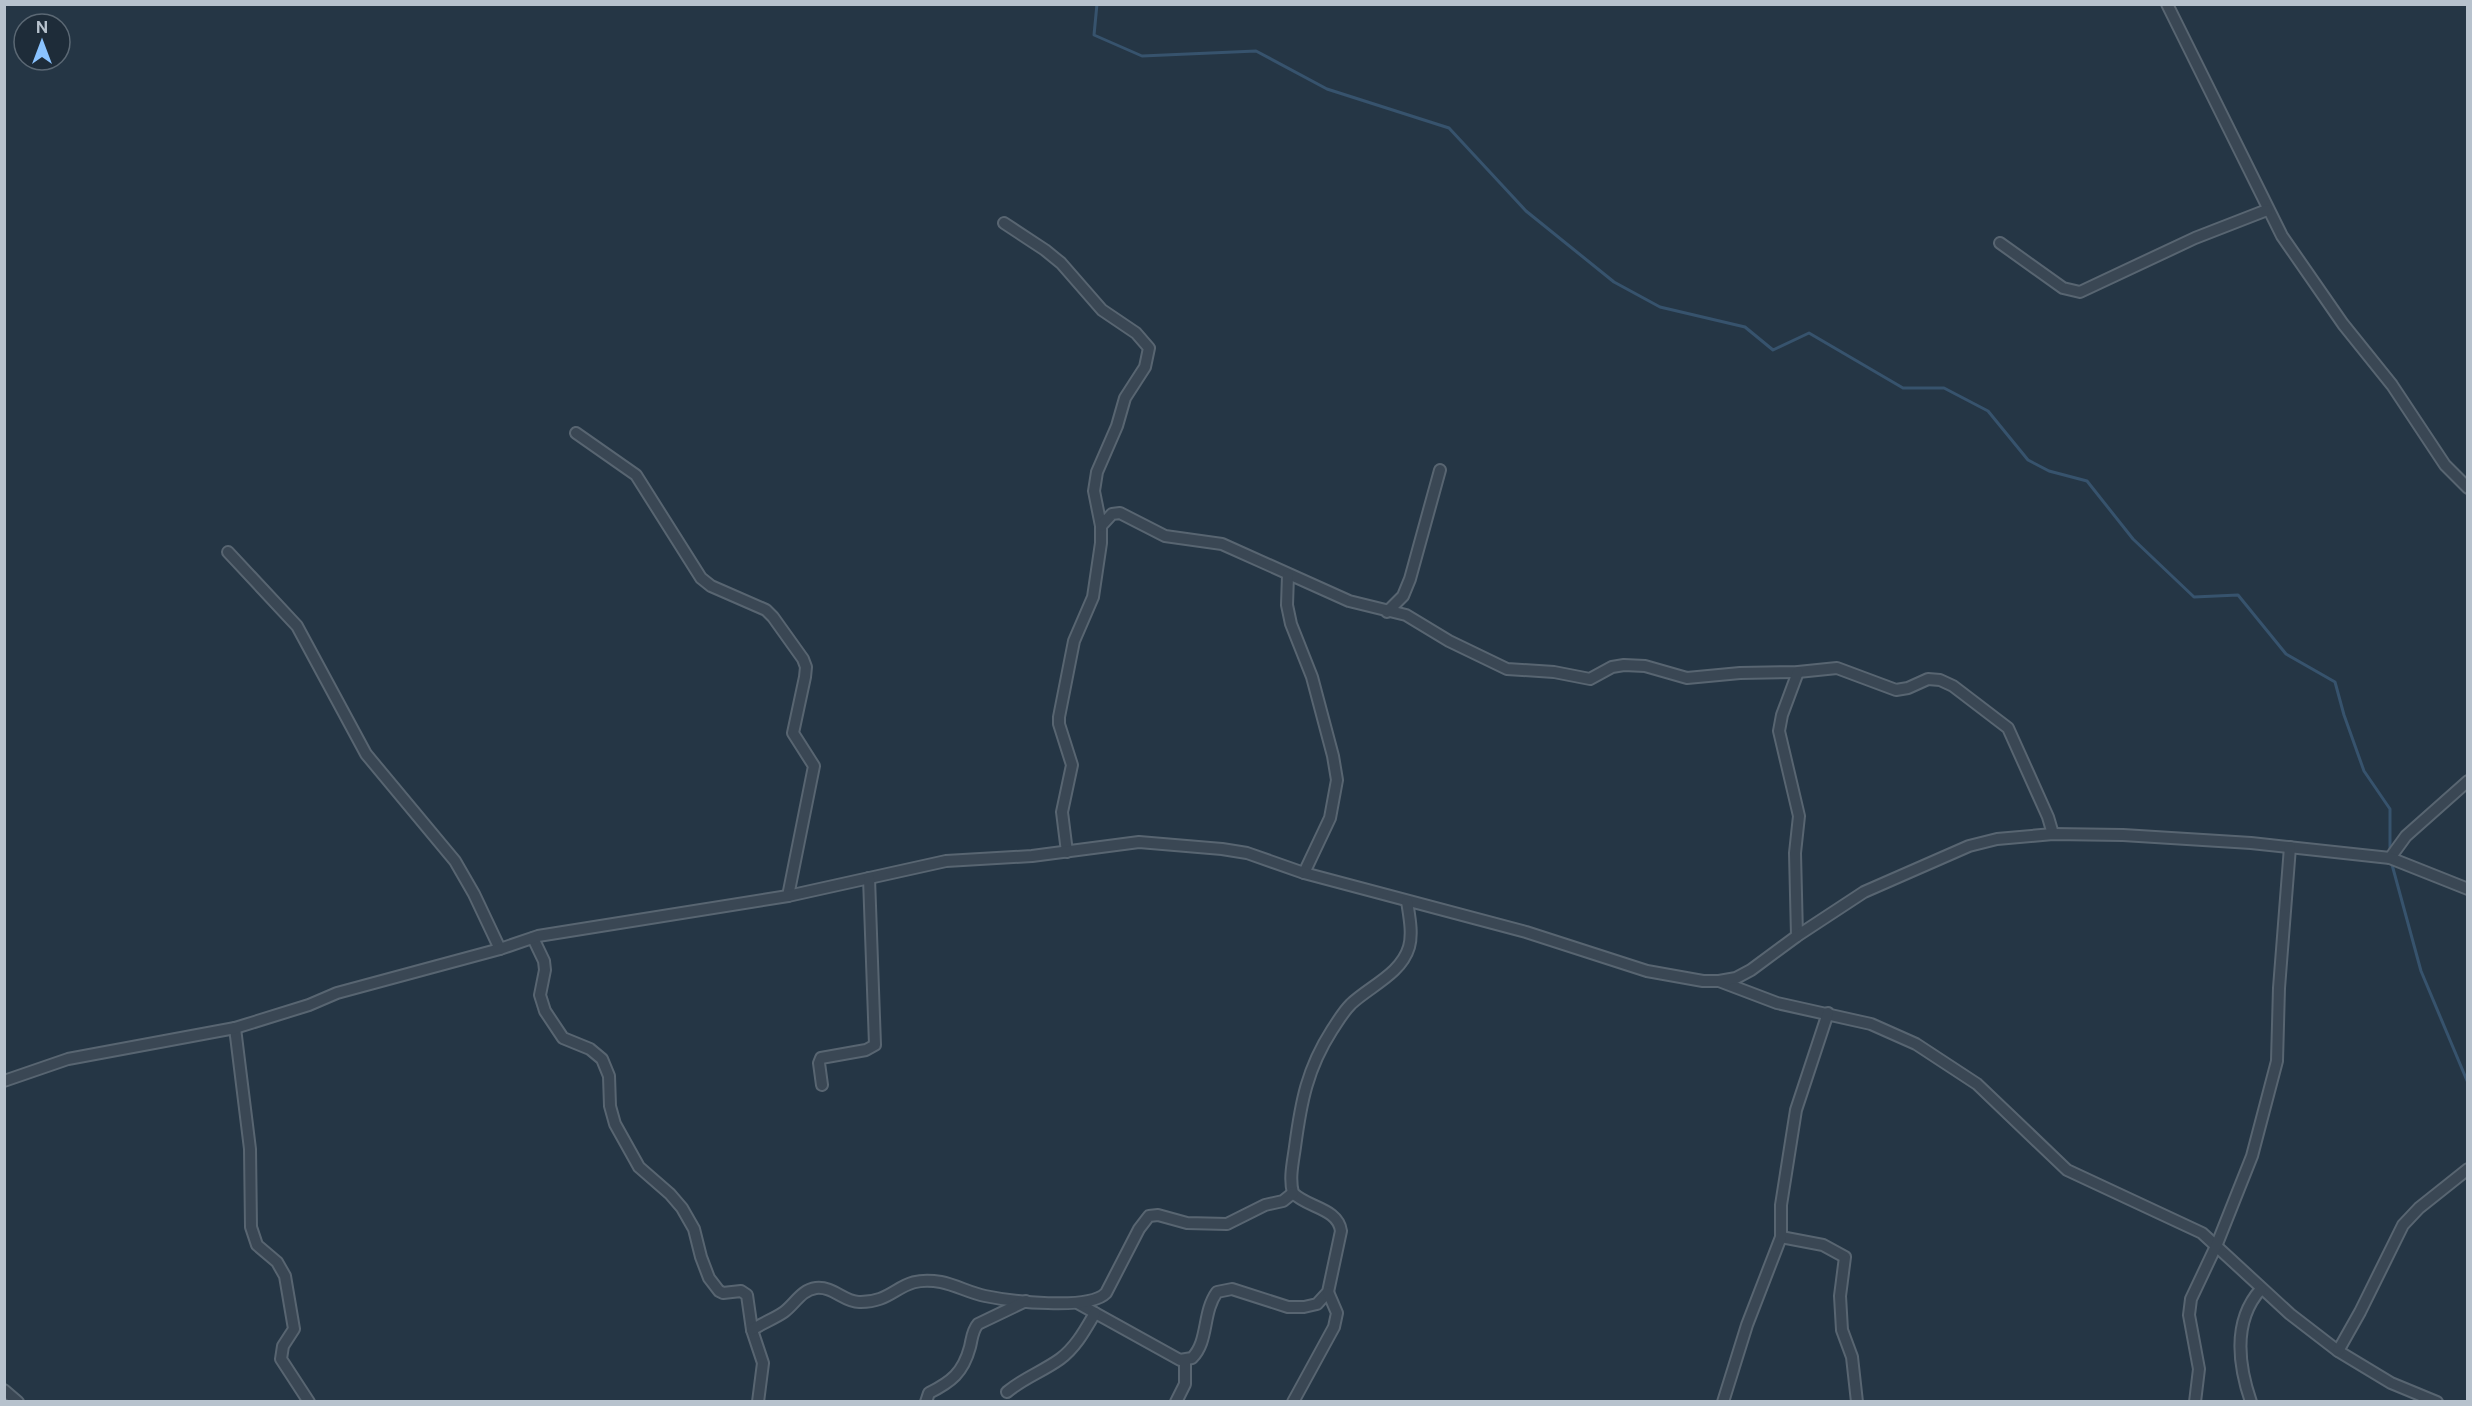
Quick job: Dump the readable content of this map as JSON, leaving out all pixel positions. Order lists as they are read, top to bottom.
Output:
{
  "north": "top"
}
